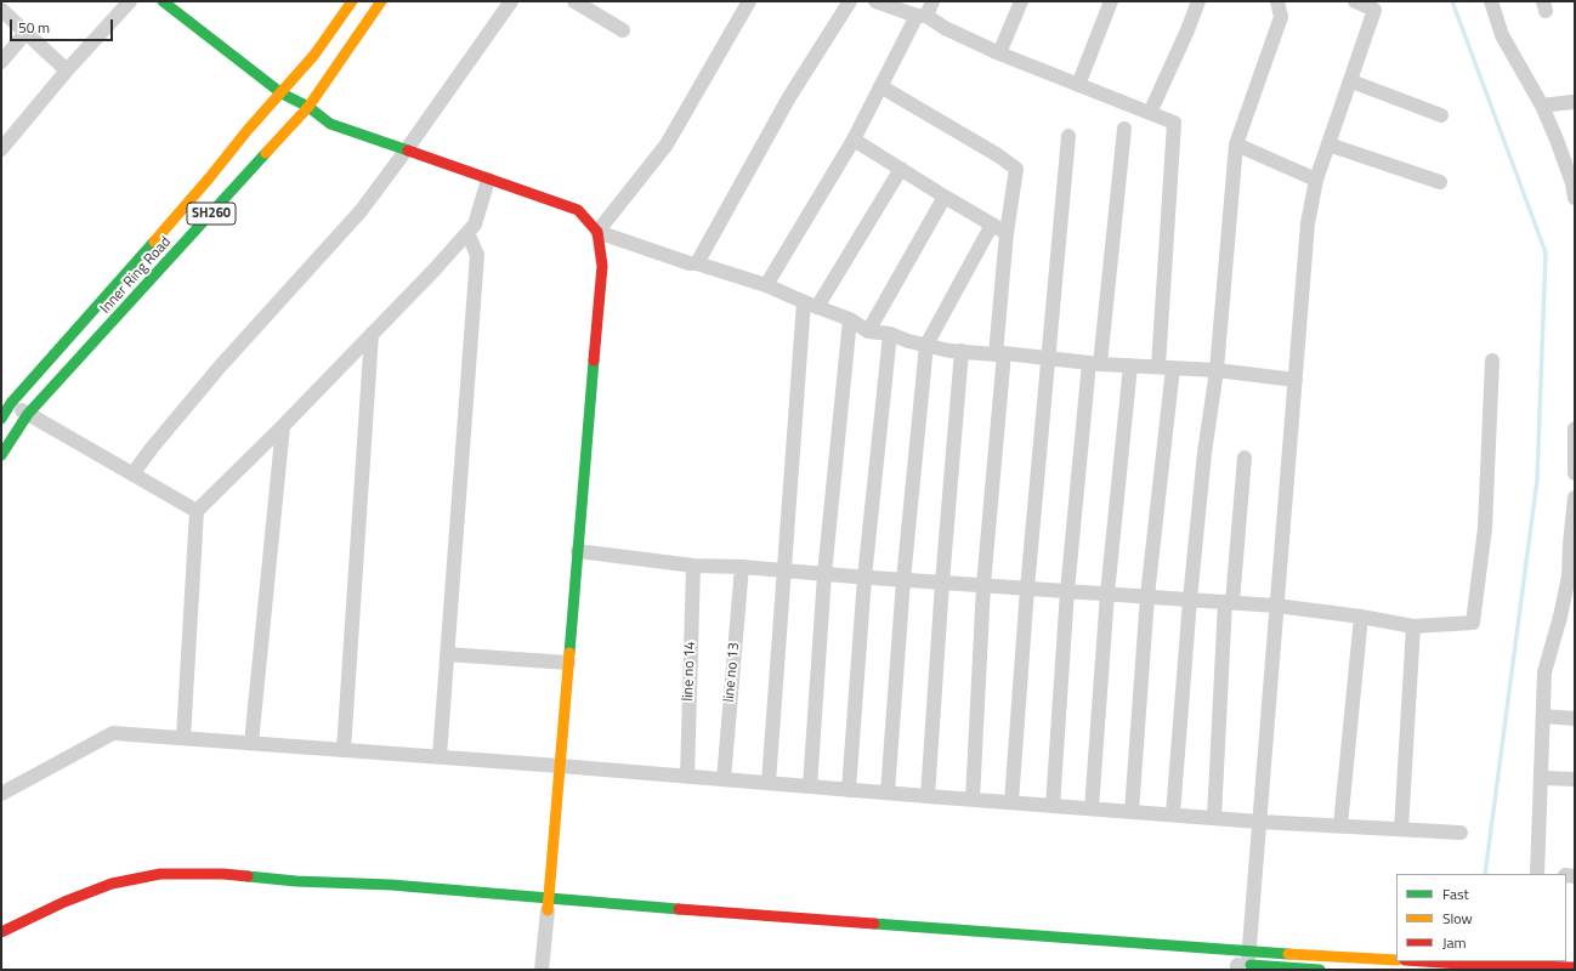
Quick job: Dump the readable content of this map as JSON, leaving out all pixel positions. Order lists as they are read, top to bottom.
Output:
{
  "streets": {
    "main road": ["SH260", "Inner Ring Road"],
    "street": ["line no 14", "line no 13"]
  },
  "legend": ["Fast", "Slow", "Jam"],
  "scale_bar": "50 m"
}
